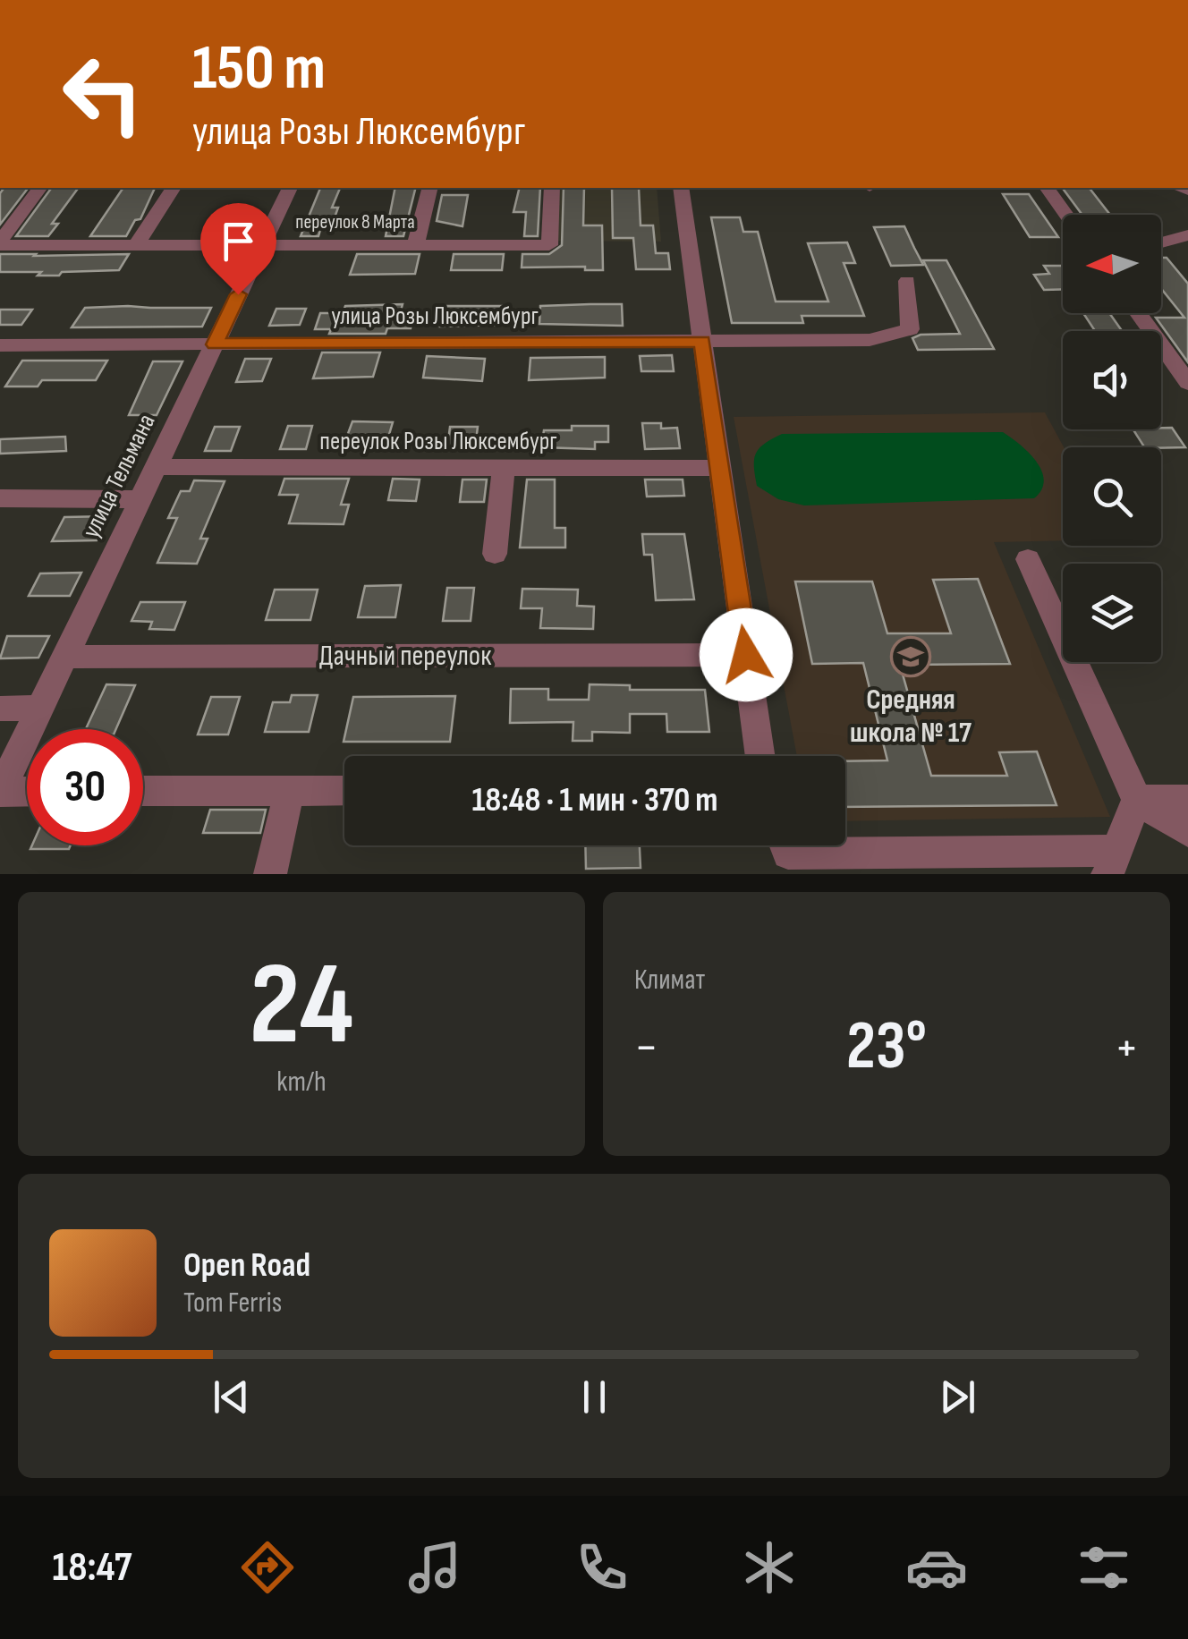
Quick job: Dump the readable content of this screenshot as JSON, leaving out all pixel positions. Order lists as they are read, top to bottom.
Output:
{
  "streets": {
    "street": [
      "переулок 8 Марта",
      "улица Розы Люксембург",
      "переулок Розы Люксембург",
      "улица Тельмана",
      "Дачный переулок"
    ]
  },
  "crossings": [
    ["переулок 8 Марта", "улица Тельмана"],
    ["улица Розы Люксембург", "улица Тельмана"],
    ["переулок Розы Люксембург", "улица Тельмана"],
    ["улица Тельмана", "Дачный переулок"]
  ],
  "places": {
    "school or university": ["Средняя школа № 17"]
  },
  "north": "left",
  "page": {
    "turn": ["150 m", "улица Розы Люксембург"],
    "limit": "30",
    "trip": "18:48 · 1 мин · 370 m",
    "tile": [
      ["24", "km/h"],
      "Климат"
    ],
    "heat": ["−", "23°", "+"],
    "song": ["Open Road", "Tom Ferris"],
    "tabs": "18:47"
  }
}
